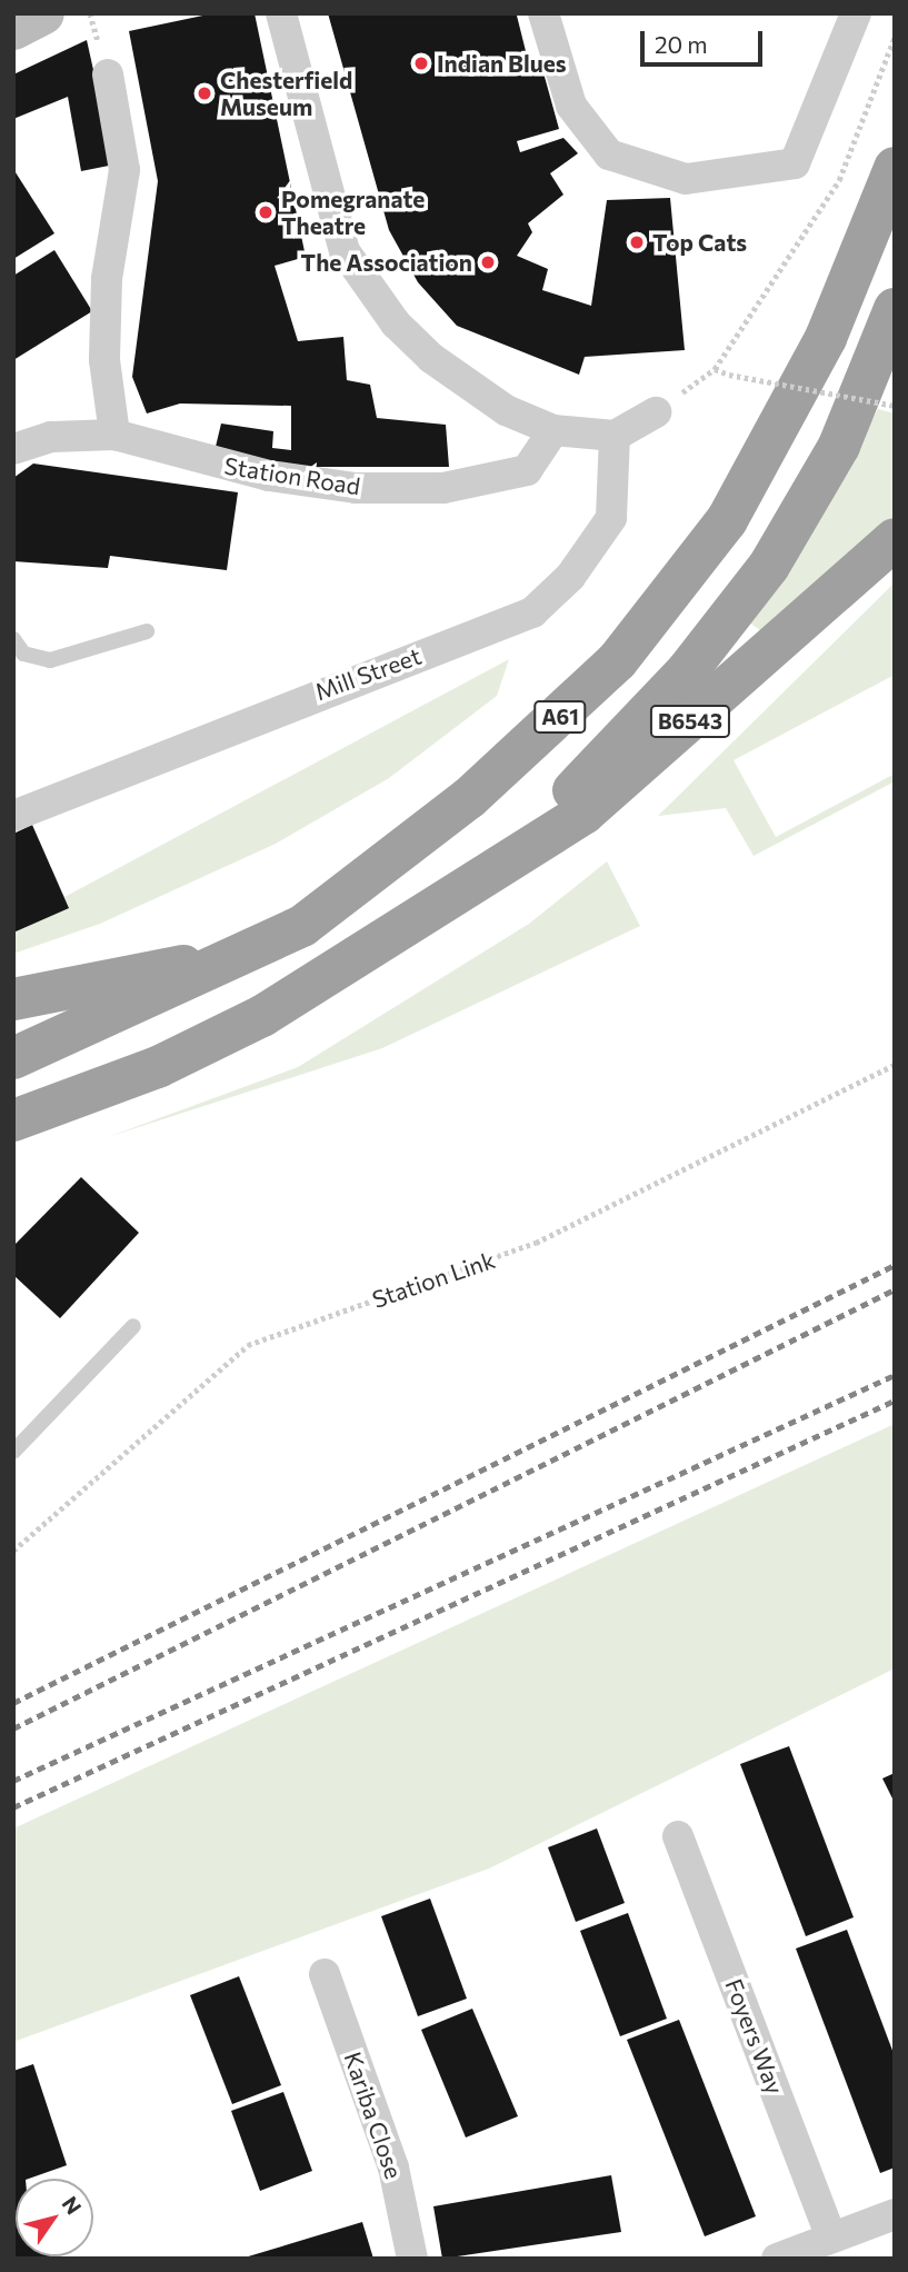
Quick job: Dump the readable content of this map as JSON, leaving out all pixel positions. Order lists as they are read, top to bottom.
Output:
{
  "streets": {
    "highway": ["A61", "B6543"],
    "street": [
      "Station Road",
      "Mill Street",
      "Foyers Way",
      "Kariba Close"
    ],
    "path": ["Station Link"]
  },
  "crossings": [
    ["A61", "B6543"]
  ],
  "places": [
    "Indian Blues",
    "Chesterfield Museum",
    "Pomegranate Theatre",
    "Top Cats",
    "The Association"
  ],
  "scale_bar": "20 m",
  "north": "top right"
}
